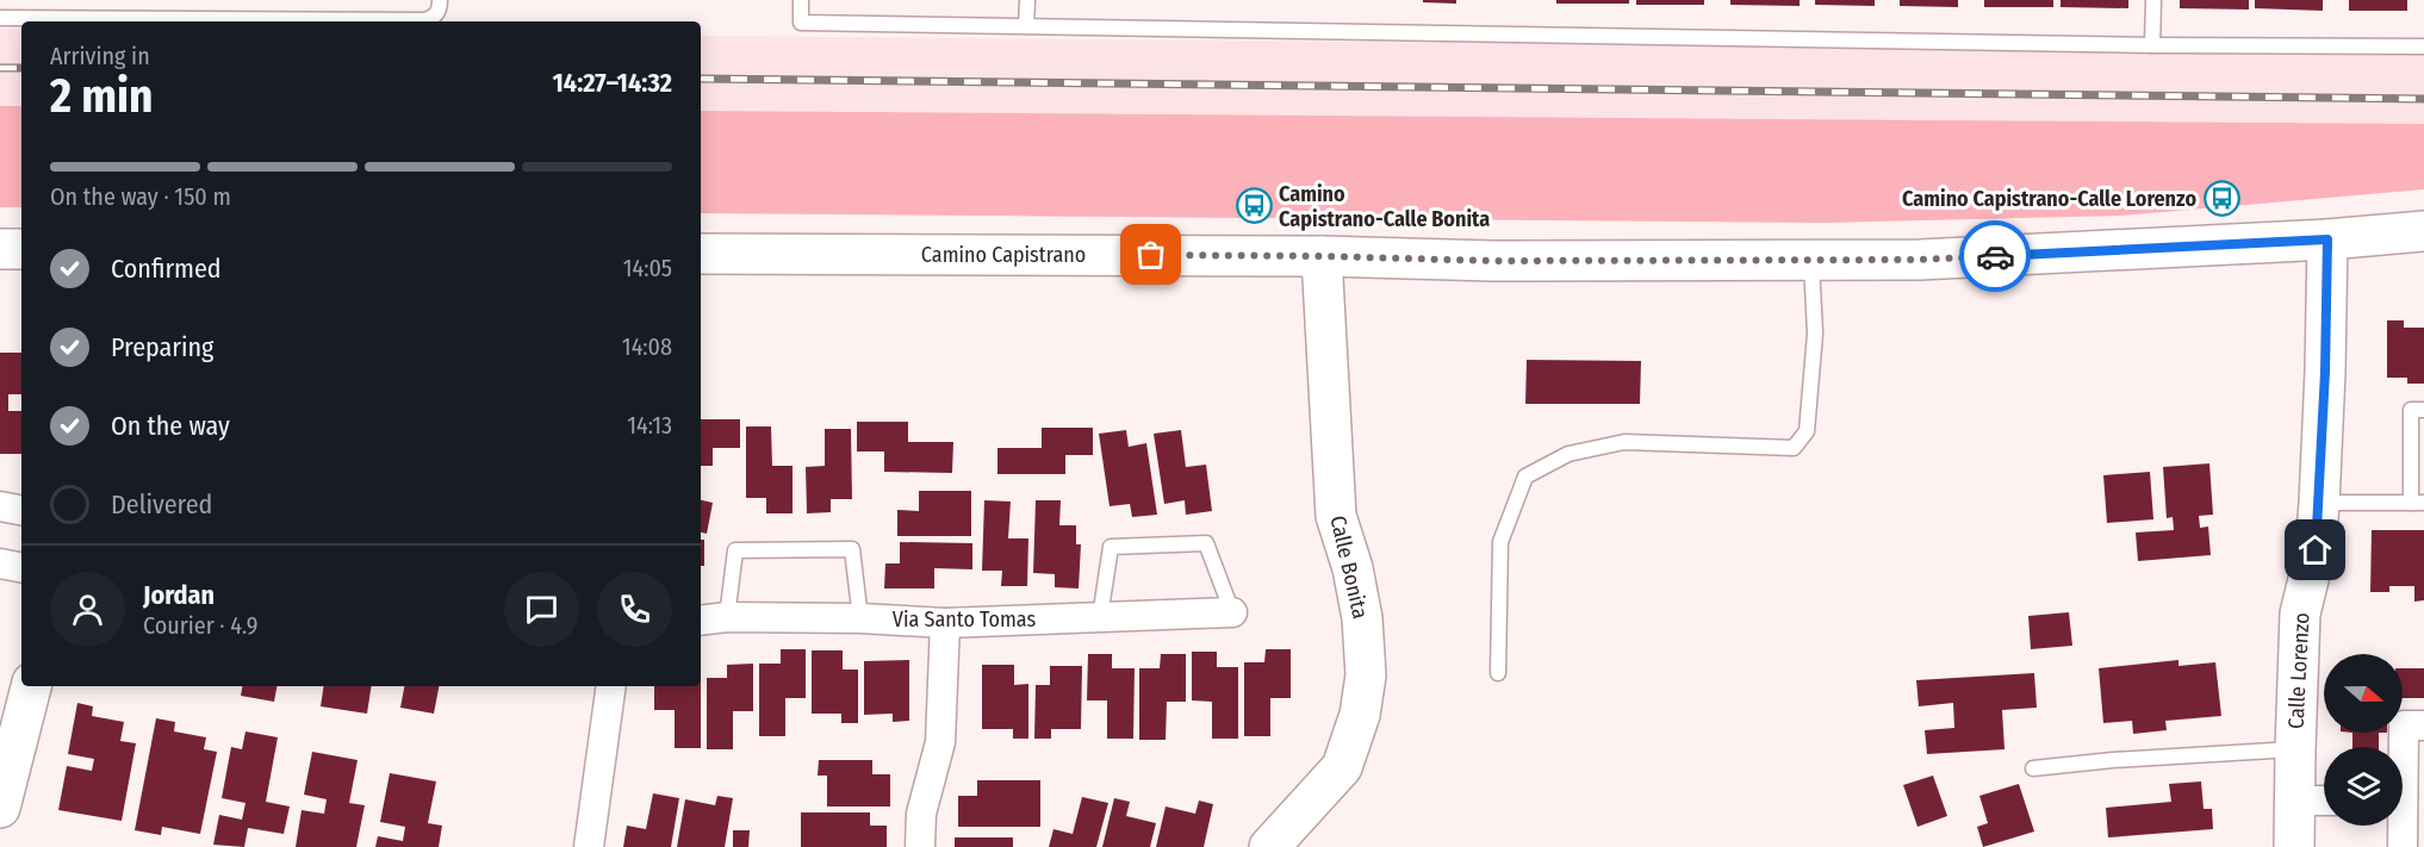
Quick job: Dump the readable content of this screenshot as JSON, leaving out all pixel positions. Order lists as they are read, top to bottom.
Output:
{
  "streets": {
    "main road": ["Camino Capistrano", "Calle Bonita", "Calle Lorenzo"],
    "street": ["Via Santo Tomas"]
  },
  "crossings": [
    ["Camino Capistrano", "Calle Bonita"],
    ["Camino Capistrano", "Calle Lorenzo"]
  ],
  "places": {
    "bus stop": ["Camino Capistrano-Calle Lorenzo", "Camino Capistrano-Calle Bonita"]
  },
  "north": "right",
  "page": {
    "heading": ["2 min", "Arriving in", "14:27–14:32"],
    "panel": ["Jordan", "Courier · 4.9"],
    "bar": "On the way · 150 m",
    "list": [
      ["Confirmed", "14:05"],
      ["Preparing", "14:08"],
      ["On the way", "14:13"],
      "Delivered"
    ]
  }
}
